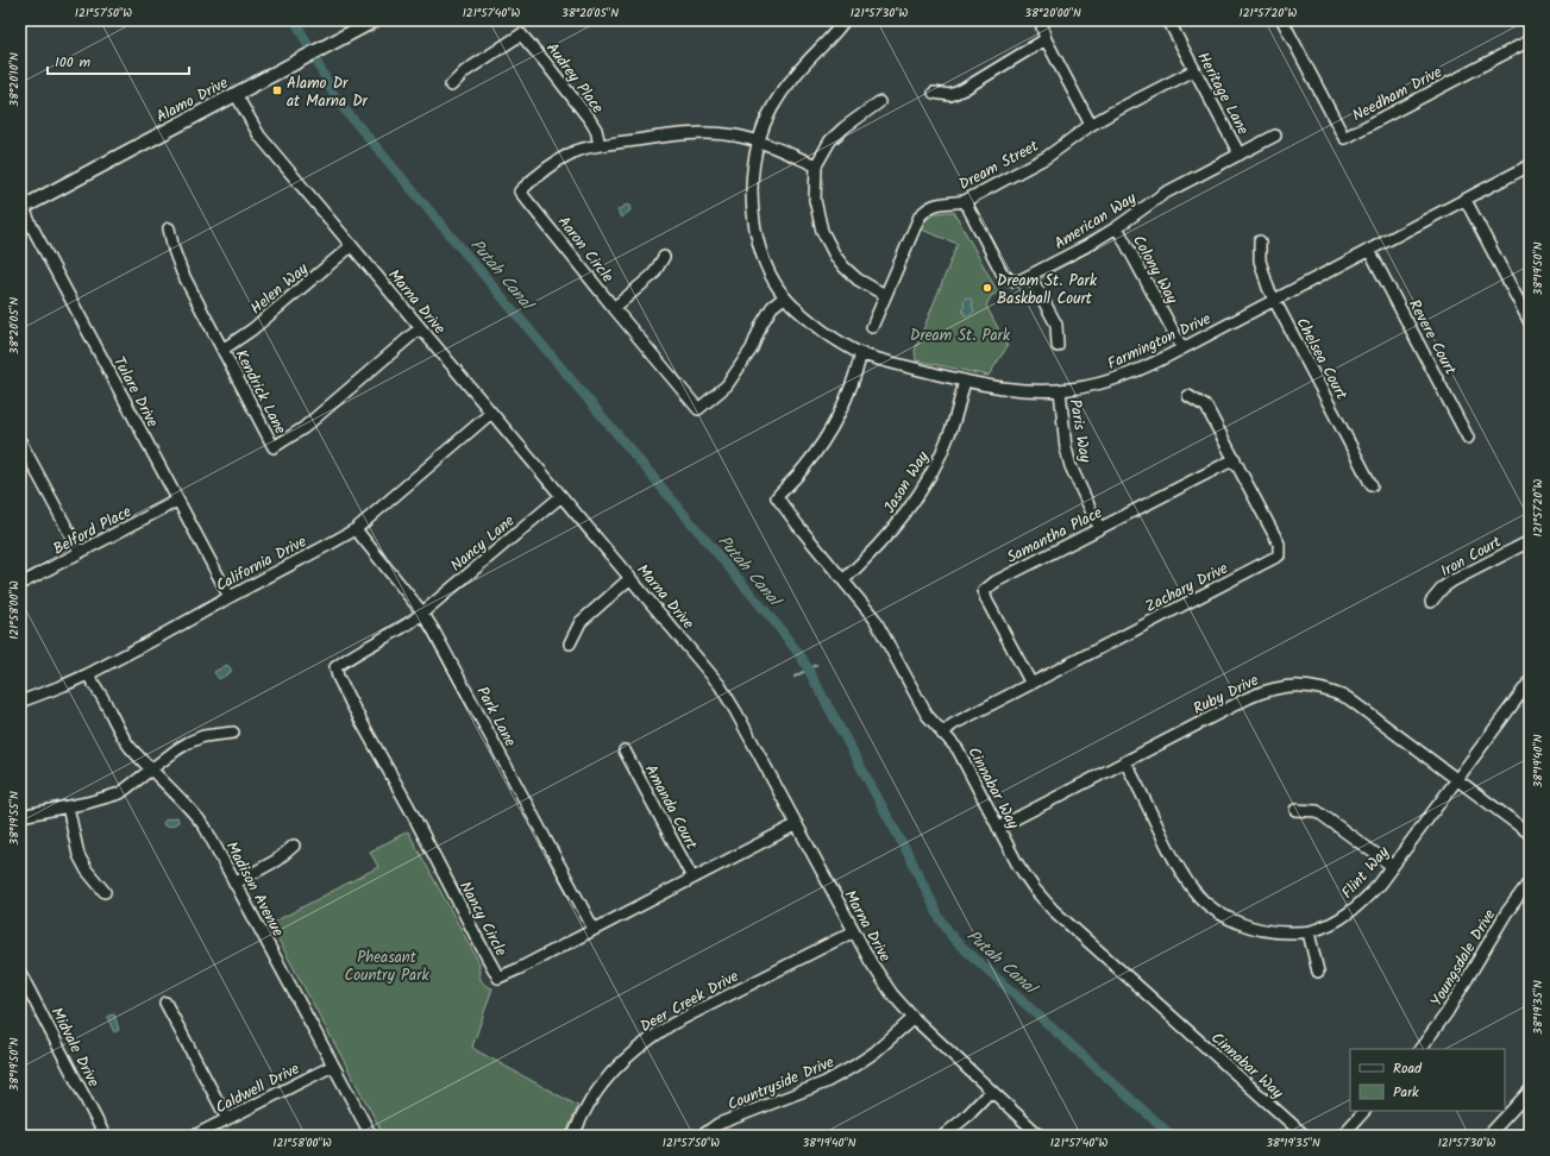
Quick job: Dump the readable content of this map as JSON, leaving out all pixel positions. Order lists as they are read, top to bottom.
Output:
{
  "streets": {
    "main road": ["Alamo Drive"],
    "street": [
      "Audrey Place",
      "Heritage Lane",
      "Needham Drive",
      "Dream Street",
      "American Way",
      "Aaron Circle",
      "Colony Way",
      "Helen Way",
      "Marna Drive",
      "Revere Court",
      "Farmington Drive",
      "Chelsea Court",
      "Tulare Drive",
      "Kendrick Lane",
      "Paris Way",
      "Jason Way",
      "Belford Place",
      "Samantha Place",
      "Nancy Lane",
      "Iron Court",
      "California Drive",
      "Zachary Drive",
      "Ruby Drive",
      "Park Lane",
      "Cinnabar Way",
      "Amanda Court",
      "Flint Way",
      "Madison Avenue",
      "Nancy Circle",
      "Youngsdale Drive",
      "Deer Creek Drive",
      "Midvale Drive",
      "Countryside Drive",
      "Caldwell Drive"
    ]
  },
  "crossings": [
    ["Audrey Place", "Aaron Circle"],
    ["Heritage Lane", "Dream Street"],
    ["Heritage Lane", "American Way"],
    ["Alamo Drive", "Marna Drive"],
    ["Alamo Drive", "Tulare Drive"],
    ["Dream Street", "American Way"],
    ["American Way", "Colony Way"],
    ["Aaron Circle", "Farmington Drive"],
    ["Colony Way", "Farmington Drive"],
    ["Helen Way", "Marna Drive"],
    ["Helen Way", "Kendrick Lane"],
    ["Marna Drive", "Kendrick Lane"],
    ["Marna Drive", "Nancy Lane"],
    ["Marna Drive", "California Drive"],
    ["Marna Drive", "Nancy Circle"],
    ["Marna Drive", "Deer Creek Drive"],
    ["Marna Drive", "Countryside Drive"],
    ["Revere Court", "Farmington Drive"],
    ["Farmington Drive", "Chelsea Court"],
    ["Farmington Drive", "Paris Way"],
    ["Farmington Drive", "Jason Way"],
    ["Farmington Drive", "Cinnabar Way"],
    ["Tulare Drive", "Belford Place"],
    ["Tulare Drive", "California Drive"],
    ["Paris Way", "Samantha Place"],
    ["Jason Way", "Cinnabar Way"],
    ["Samantha Place", "Zachary Drive"],
    ["Nancy Lane", "Park Lane"],
    ["Nancy Lane", "Nancy Circle"],
    ["California Drive", "Park Lane"],
    ["California Drive", "Madison Avenue"],
    ["Zachary Drive", "Cinnabar Way"],
    ["Ruby Drive", "Cinnabar Way"],
    ["Ruby Drive", "Flint Way"],
    ["Park Lane", "Nancy Circle"],
    ["Amanda Court", "Nancy Circle"],
    ["Madison Avenue", "Caldwell Drive"]
  ],
  "water": ["Putah Canal"],
  "parks": ["Dream St. Park", "Pheasant Country Park"],
  "places": {
    "transit": ["Alamo Dr at Marna Dr"],
    "other": ["Dream St. Park Baskball Court"]
  },
  "legend": ["Road", "Park"],
  "scale_bar": "100 m",
  "coordinates": [
    "121°57'50\"W",
    "121°57'40\"W",
    "38°20'05\"N",
    "121°57'30\"W",
    "38°20'00\"N",
    "121°57'20\"W",
    "38°20'10\"N",
    "38°19'50\"N",
    "121°58'00\"W",
    "38°19'40\"N",
    "38°19'55\"N",
    "38°19'35\"N"
  ]
}
